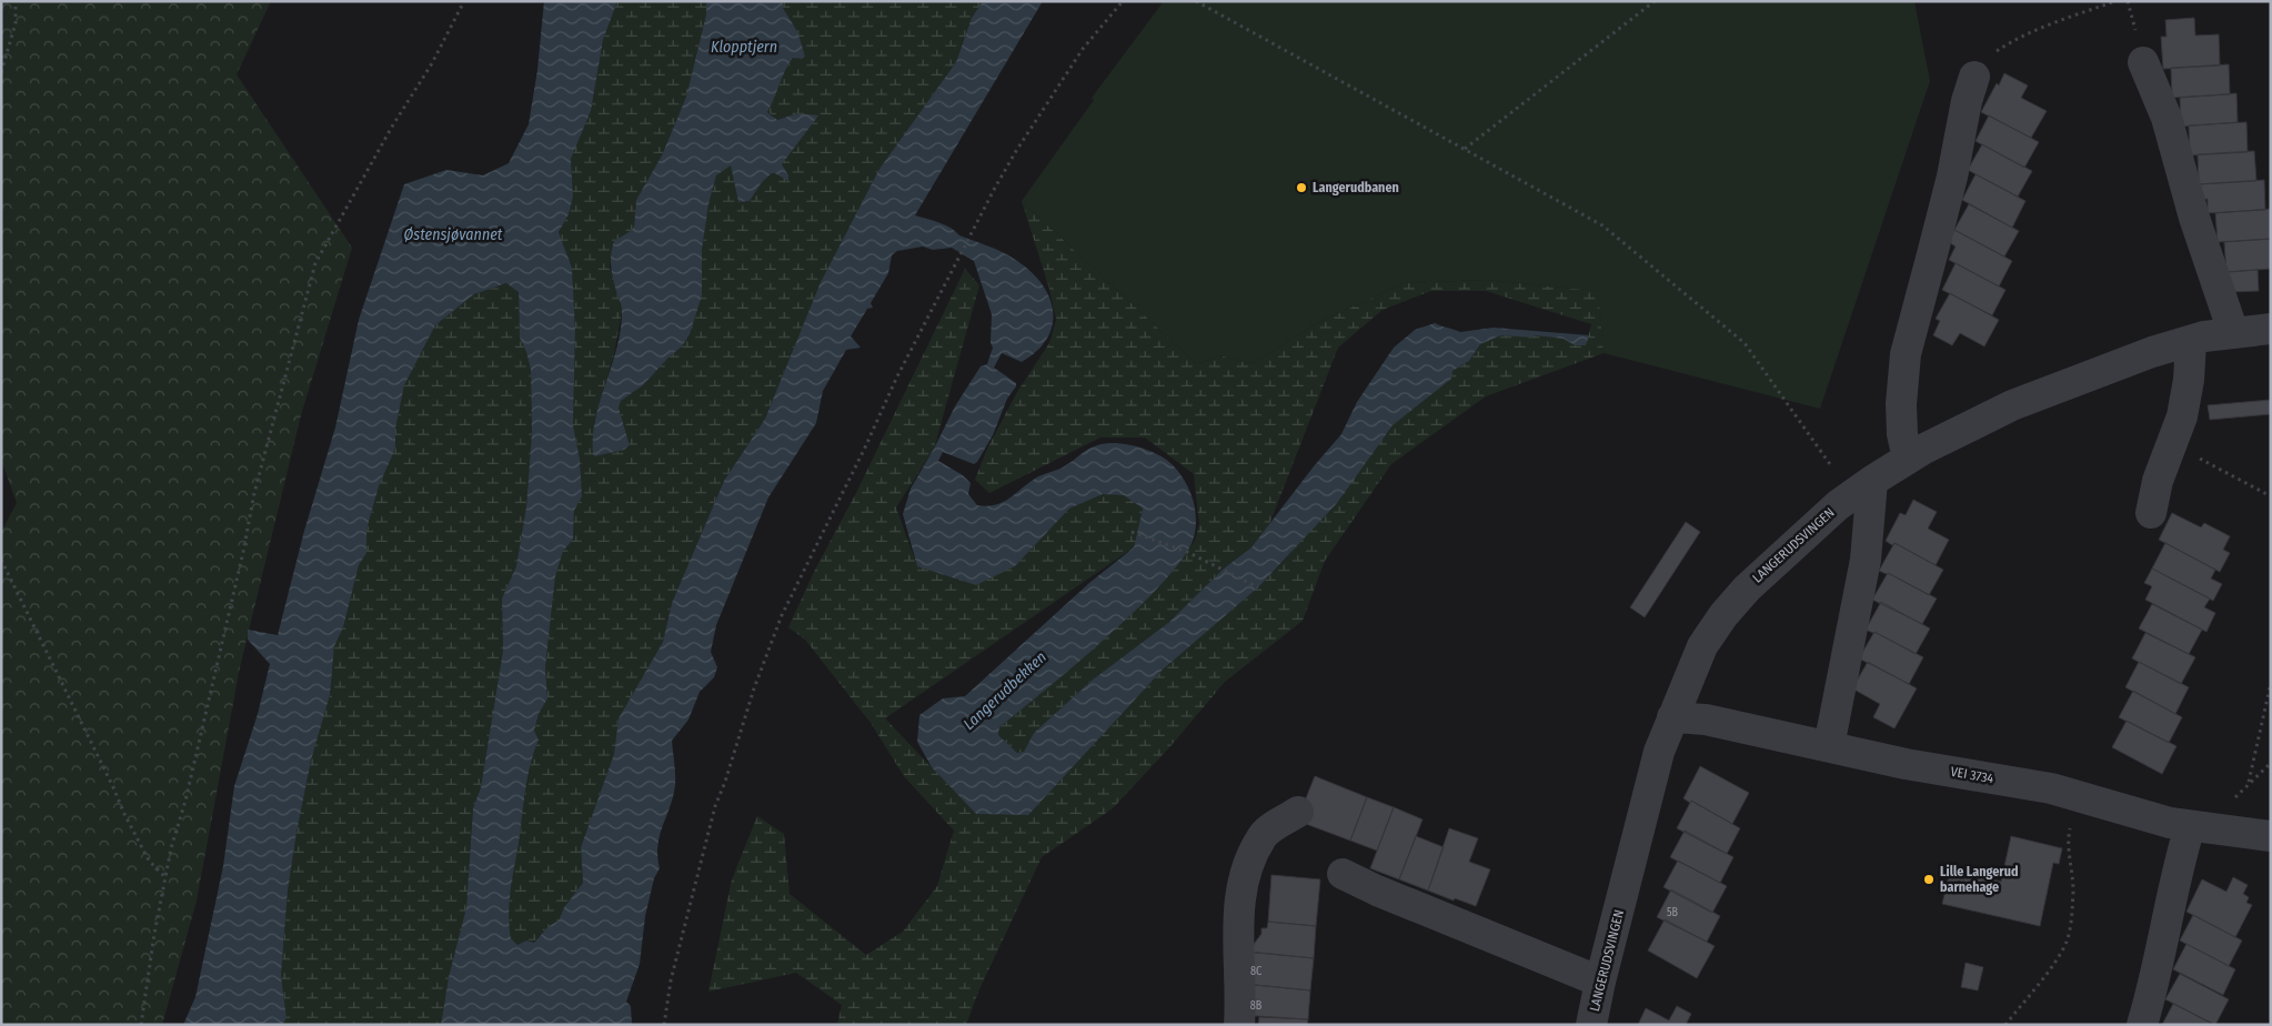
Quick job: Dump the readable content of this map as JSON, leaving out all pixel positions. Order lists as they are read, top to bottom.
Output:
{
  "streets": {
    "street": ["LANGERUDSVINGEN", "VEI 3734"]
  },
  "crossings": [
    ["LANGERUDSVINGEN", "VEI 3734"]
  ],
  "water": ["Klopptjern", "Østensjøvannet", "Langerudbekken"],
  "places": ["Langerudbanen", "Lille Langerud barnehage"],
  "house_numbers": ["5B", "8C", "8B"]
}
